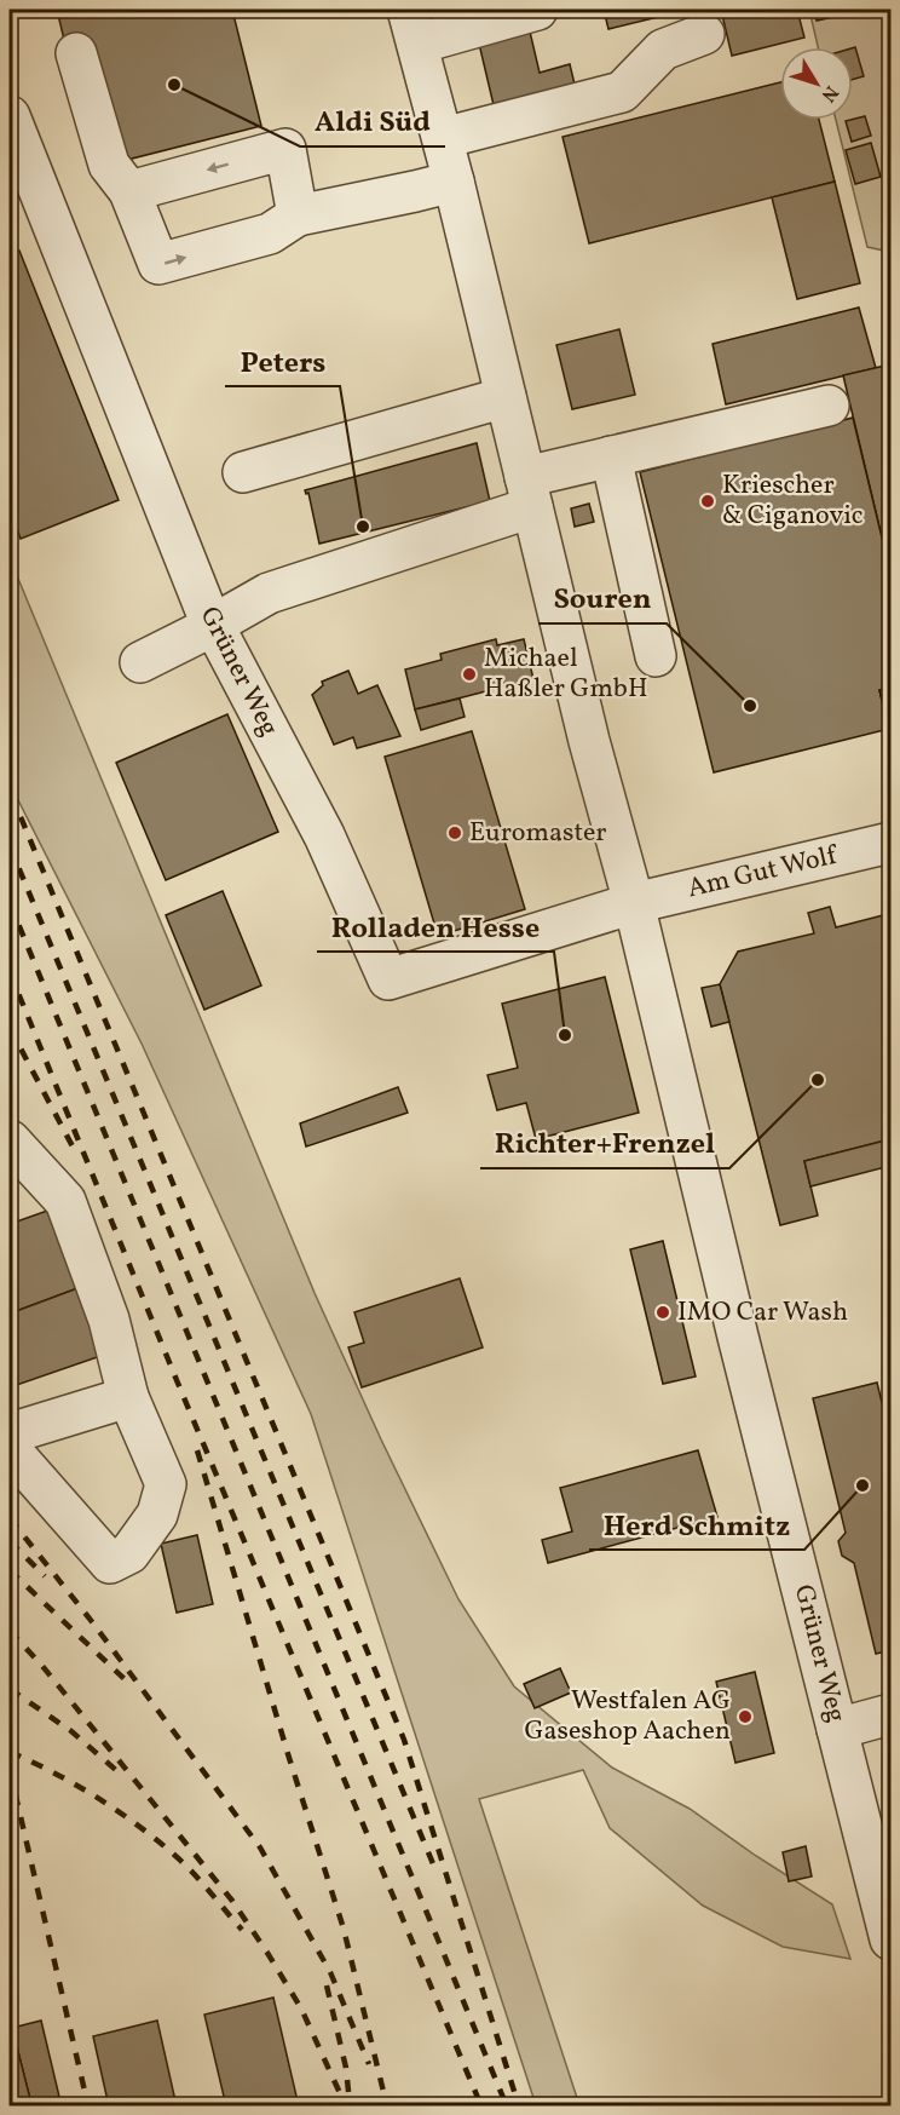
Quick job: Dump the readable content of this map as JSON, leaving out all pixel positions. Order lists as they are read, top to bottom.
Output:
{
  "streets": {
    "street": ["Grüner Weg", "Am Gut Wolf"]
  },
  "crossings": [
    ["Grüner Weg", "Am Gut Wolf"]
  ],
  "places": [
    "Aldi Süd",
    "Kriescher & Ciganovic",
    "Peters",
    "Michael Haßler GmbH",
    "Souren",
    "Euromaster",
    "Rolladen Hesse",
    "Richter+Frenzel",
    "IMO Car Wash",
    "Herd Schmitz",
    "Westfalen AG Gaseshop Aachen"
  ],
  "north": "bottom right"
}
